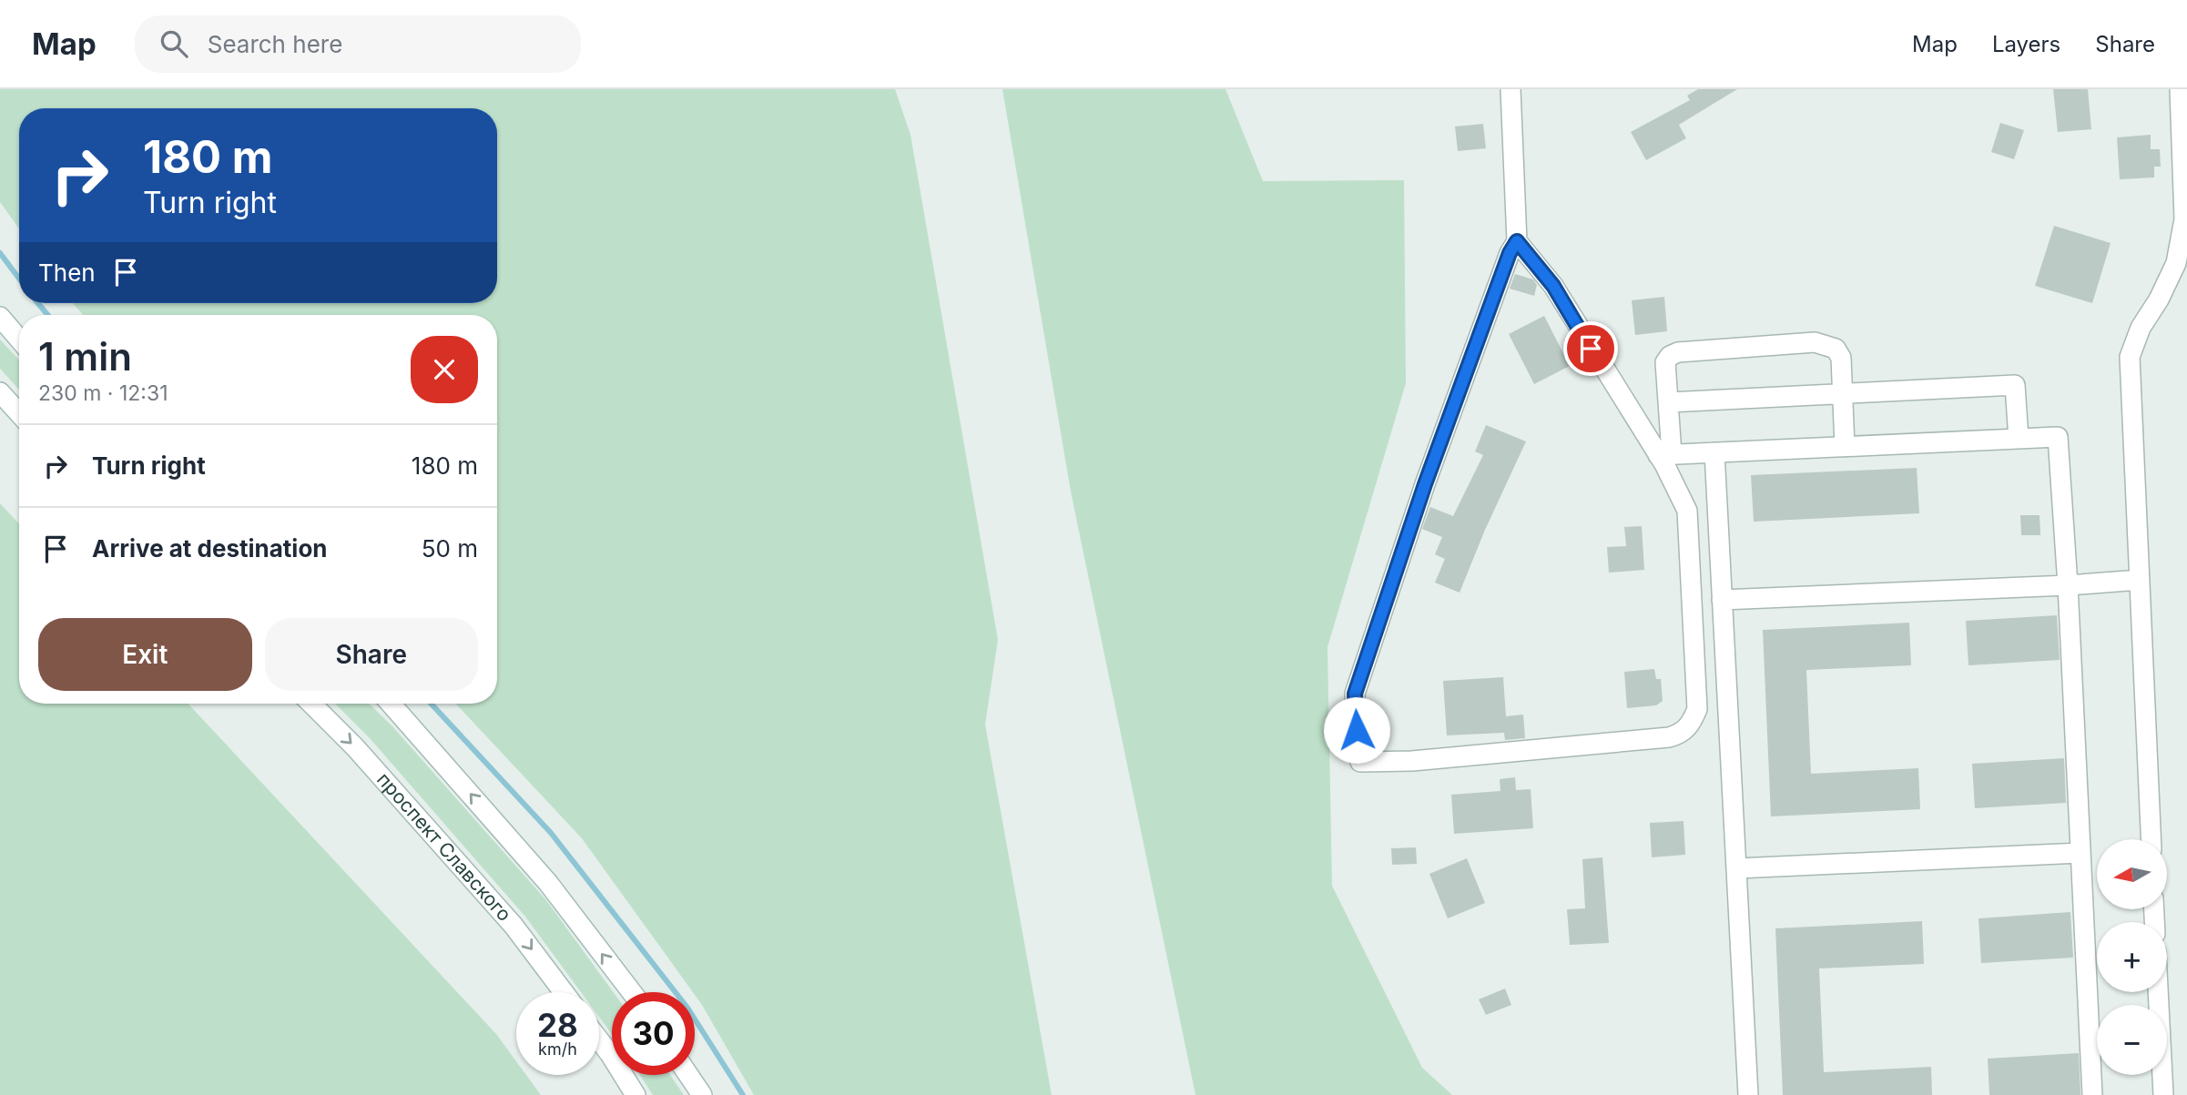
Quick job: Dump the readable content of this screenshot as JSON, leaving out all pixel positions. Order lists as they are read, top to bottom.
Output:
{
  "streets": {
    "street": ["проспект Славского"]
  },
  "north": "left",
  "page": {
    "header": "Map",
    "search": "Search here",
    "nav": ["Map", "Layers", "Share"],
    "turn": ["180 m", "Turn right"],
    "then": "Then",
    "heading": ["1 min", "230 m · 12:31"],
    "list": [
      {
        "name": "Turn right",
        "value": "180 m"
      },
      {
        "name": "Arrive at destination",
        "value": "50 m"
      }
    ],
    "buttons": ["Exit", "Share"],
    "map_buttons": ["+", "−"],
    "speed": "28 km/h",
    "limit": "30"
  }
}
